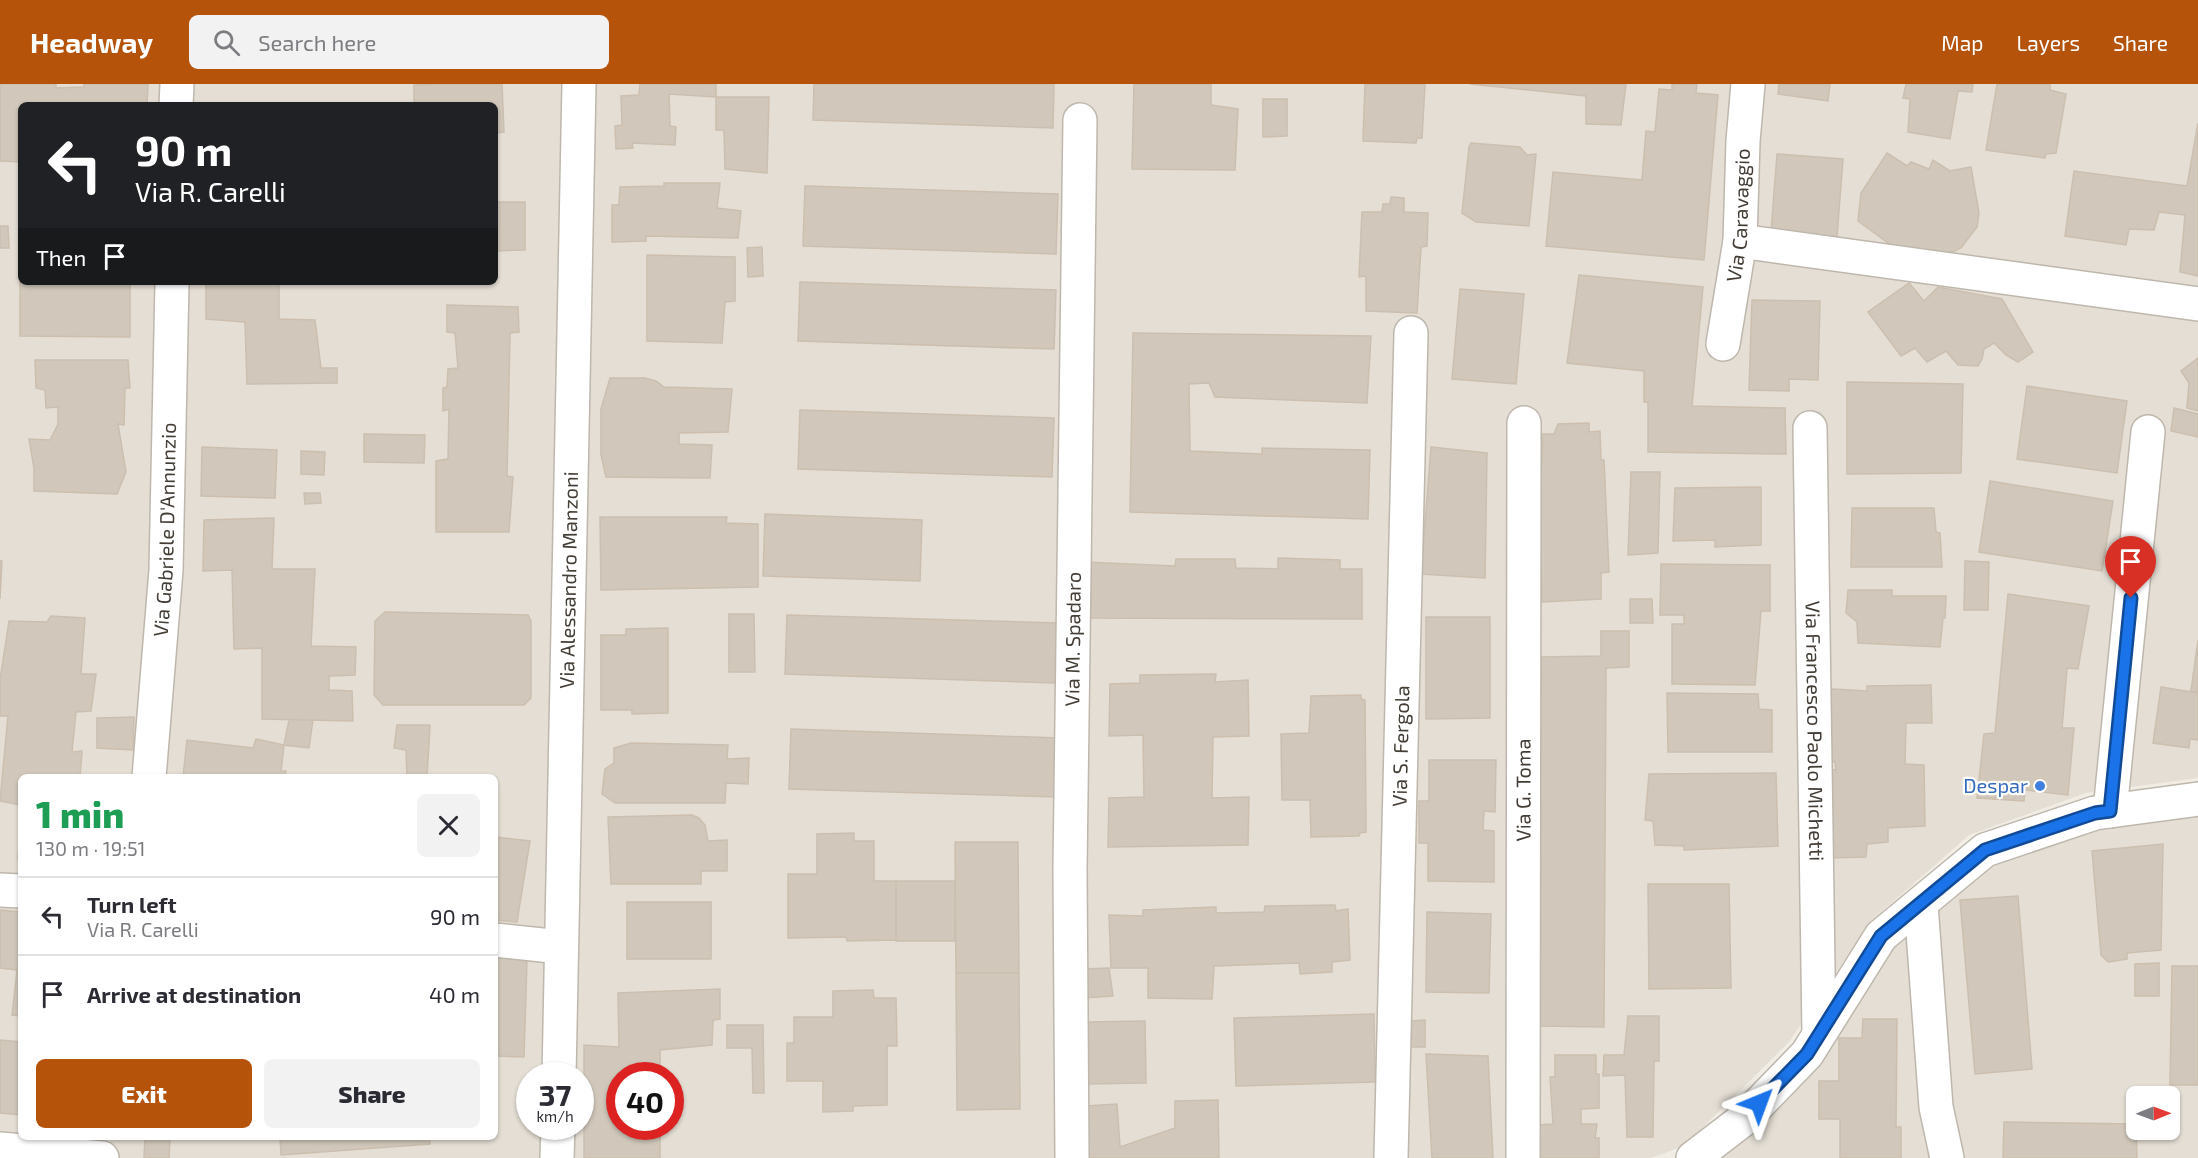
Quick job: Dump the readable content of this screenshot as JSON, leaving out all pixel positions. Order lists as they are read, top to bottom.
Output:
{
  "streets": {
    "street": [
      "Via Caravaggio",
      "Via Gabriele D'Annunzio",
      "Via Alessandro Manzoni",
      "Via M. Spadaro",
      "Via Francesco Paolo Michetti",
      "Via S. Fergola",
      "Via G. Toma"
    ]
  },
  "places": ["Despar"],
  "north": "right",
  "page": {
    "header": "Headway",
    "search": "Search here",
    "nav": ["Map", "Layers", "Share"],
    "turn": ["90 m", "Via R. Carelli"],
    "then": "Then",
    "heading": ["1 min", "130 m · 19:51"],
    "list": [
      {
        "name": "Turn left",
        "note": "Via R. Carelli",
        "value": "90 m"
      },
      {
        "name": "Arrive at destination",
        "value": "40 m"
      }
    ],
    "buttons": ["Exit", "Share"],
    "speed": "37 km/h",
    "limit": "40"
  }
}
